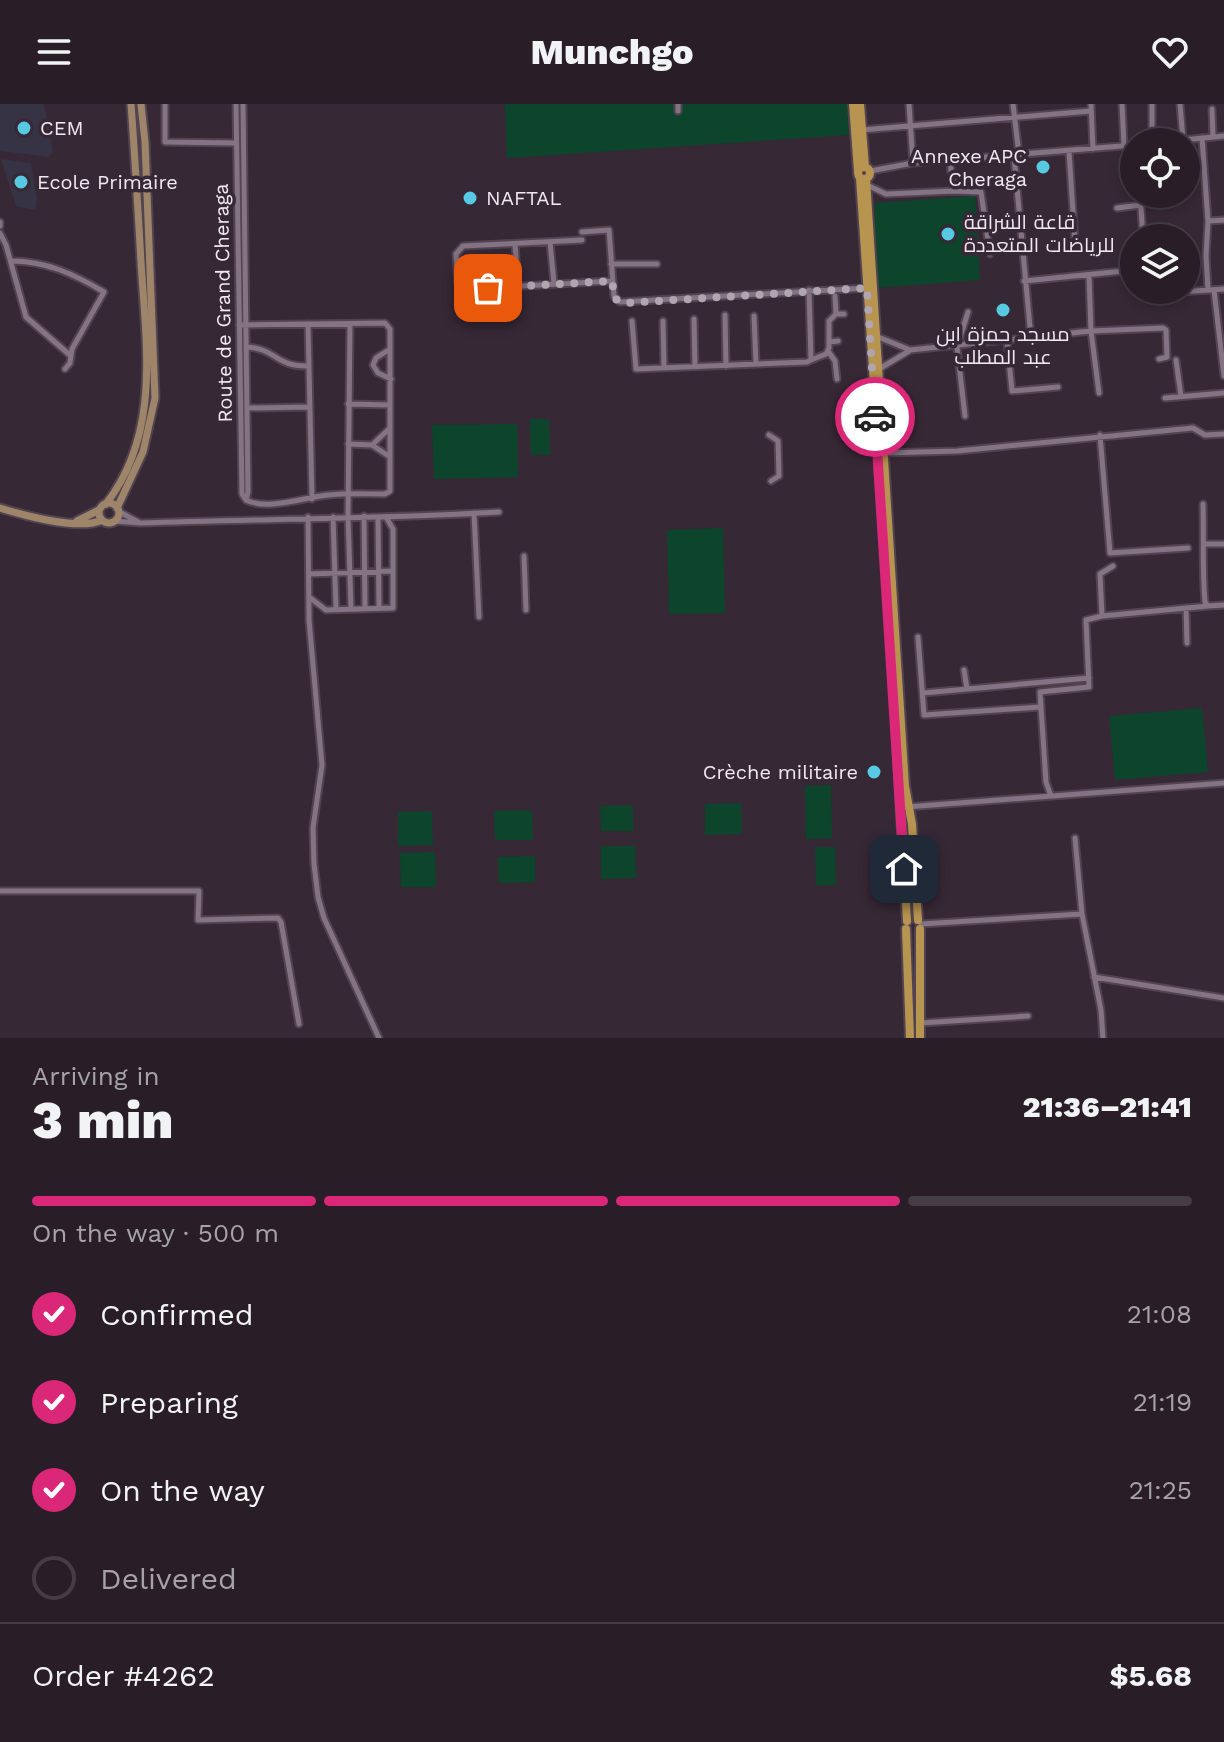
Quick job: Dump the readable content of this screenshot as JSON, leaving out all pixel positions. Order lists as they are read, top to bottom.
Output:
{
  "streets": {
    "street": ["Route de Grand Cheraga"]
  },
  "places": [
    "CEM",
    "Annexe APC Cheraga",
    "Ecole Primaire",
    "NAFTAL",
    "قاعة الشراقة للرياضات المتعددة",
    "مسجد حمزة ابن عبد المطلب",
    "Crèche militaire"
  ],
  "page": {
    "header": "Munchgo",
    "heading": ["3 min", "Arriving in", "21:36–21:41"],
    "panel": ["Order #4262", "$5.68"],
    "bar": "On the way · 500 m",
    "list": [
      ["Confirmed", "21:08"],
      ["Preparing", "21:19"],
      ["On the way", "21:25"],
      "Delivered"
    ]
  }
}
